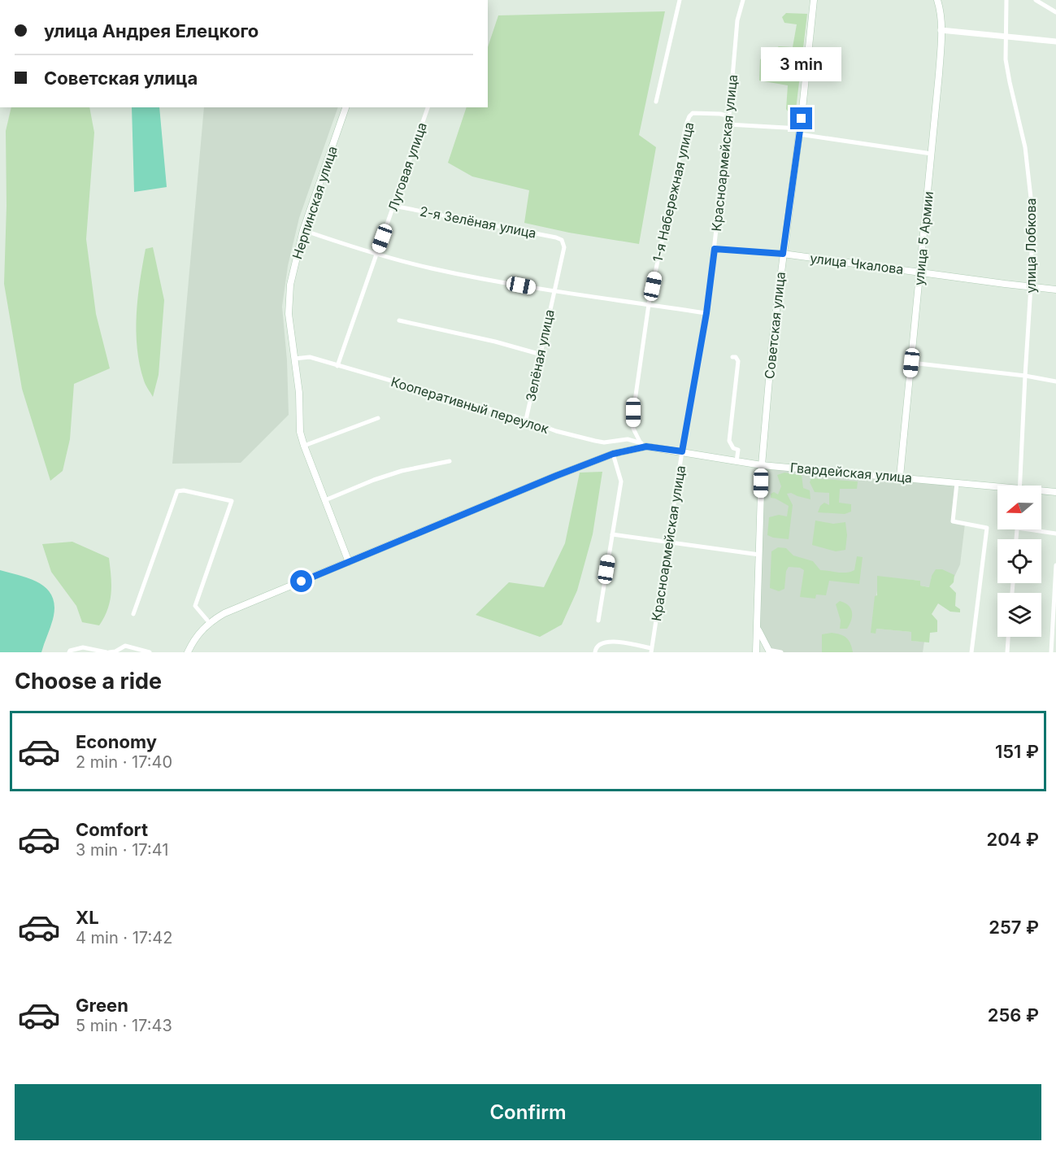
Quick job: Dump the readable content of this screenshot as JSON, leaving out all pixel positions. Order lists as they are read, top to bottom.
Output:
{
  "streets": {
    "main road": [
      "Нерпинская улица",
      "улица 5 Армии",
      "улица Чкалова",
      "Советская улица",
      "Гвардейская улица"
    ],
    "street": [
      "Красноармейская улица",
      "Луговая улица",
      "1-я Набережная улица",
      "2-я Зелёная улица",
      "улица Лобкова",
      "Зелёная улица",
      "Кооперативный переулок"
    ]
  },
  "crossings": [
    ["Красноармейская улица", "1-я Набережная улица"],
    ["Красноармейская улица", "улица Чкалова"],
    ["Красноармейская улица", "Зелёная улица"],
    ["Красноармейская улица", "Гвардейская улица"],
    ["Луговая улица", "2-я Зелёная улица"],
    ["Луговая улица", "Зелёная улица"],
    ["Луговая улица", "Кооперативный переулок"],
    ["1-я Набережная улица", "Зелёная улица"],
    ["1-я Набережная улица", "Кооперативный переулок"],
    ["1-я Набережная улица", "Гвардейская улица"],
    ["Нерпинская улица", "Зелёная улица"],
    ["Нерпинская улица", "Кооперативный переулок"],
    ["2-я Зелёная улица", "Зелёная улица"],
    ["улица 5 Армии", "улица Чкалова"],
    ["улица 5 Армии", "Гвардейская улица"],
    ["улица Лобкова", "улица Чкалова"],
    ["улица Чкалова", "Советская улица"],
    ["Советская улица", "Гвардейская улица"],
    ["Зелёная улица", "Кооперативный переулок"],
    ["Кооперативный переулок", "Гвардейская улица"]
  ],
  "north": "left",
  "page": {
    "banner": ["улица Андрея Елецкого", "Советская улица"],
    "bubble": "3 min",
    "heading": "Choose a ride",
    "list": [
      {
        "name": "Economy",
        "note": "2 min · 17:40",
        "value": "151 ₽"
      },
      {
        "name": "Comfort",
        "note": "3 min · 17:41",
        "value": "204 ₽"
      },
      {
        "name": "XL",
        "note": "4 min · 17:42",
        "value": "257 ₽"
      },
      {
        "name": "Green",
        "note": "5 min · 17:43",
        "value": "256 ₽"
      }
    ],
    "buttons": "Confirm"
  }
}
